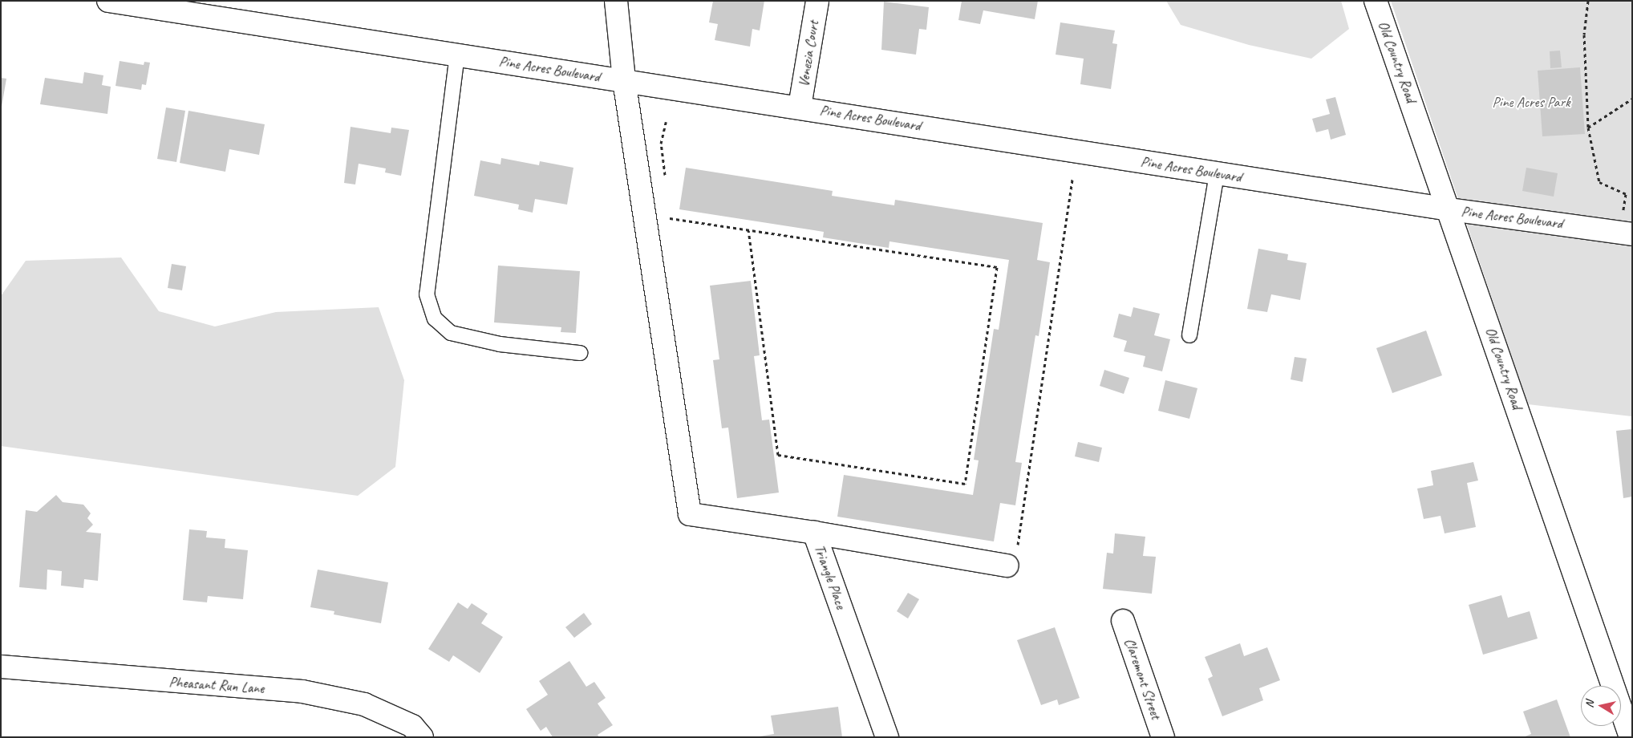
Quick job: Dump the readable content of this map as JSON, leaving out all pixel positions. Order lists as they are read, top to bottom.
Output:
{
  "streets": {
    "street": [
      "Venezia Court",
      "Old Country Road",
      "Pine Acres Boulevard",
      "Triangle Place",
      "Claremont Street",
      "Pheasant Run Lane"
    ]
  },
  "crossings": [
    ["Venezia Court", "Pine Acres Boulevard"],
    ["Old Country Road", "Pine Acres Boulevard"]
  ],
  "parks": ["Pine Acres Park"],
  "north": "left"
}
